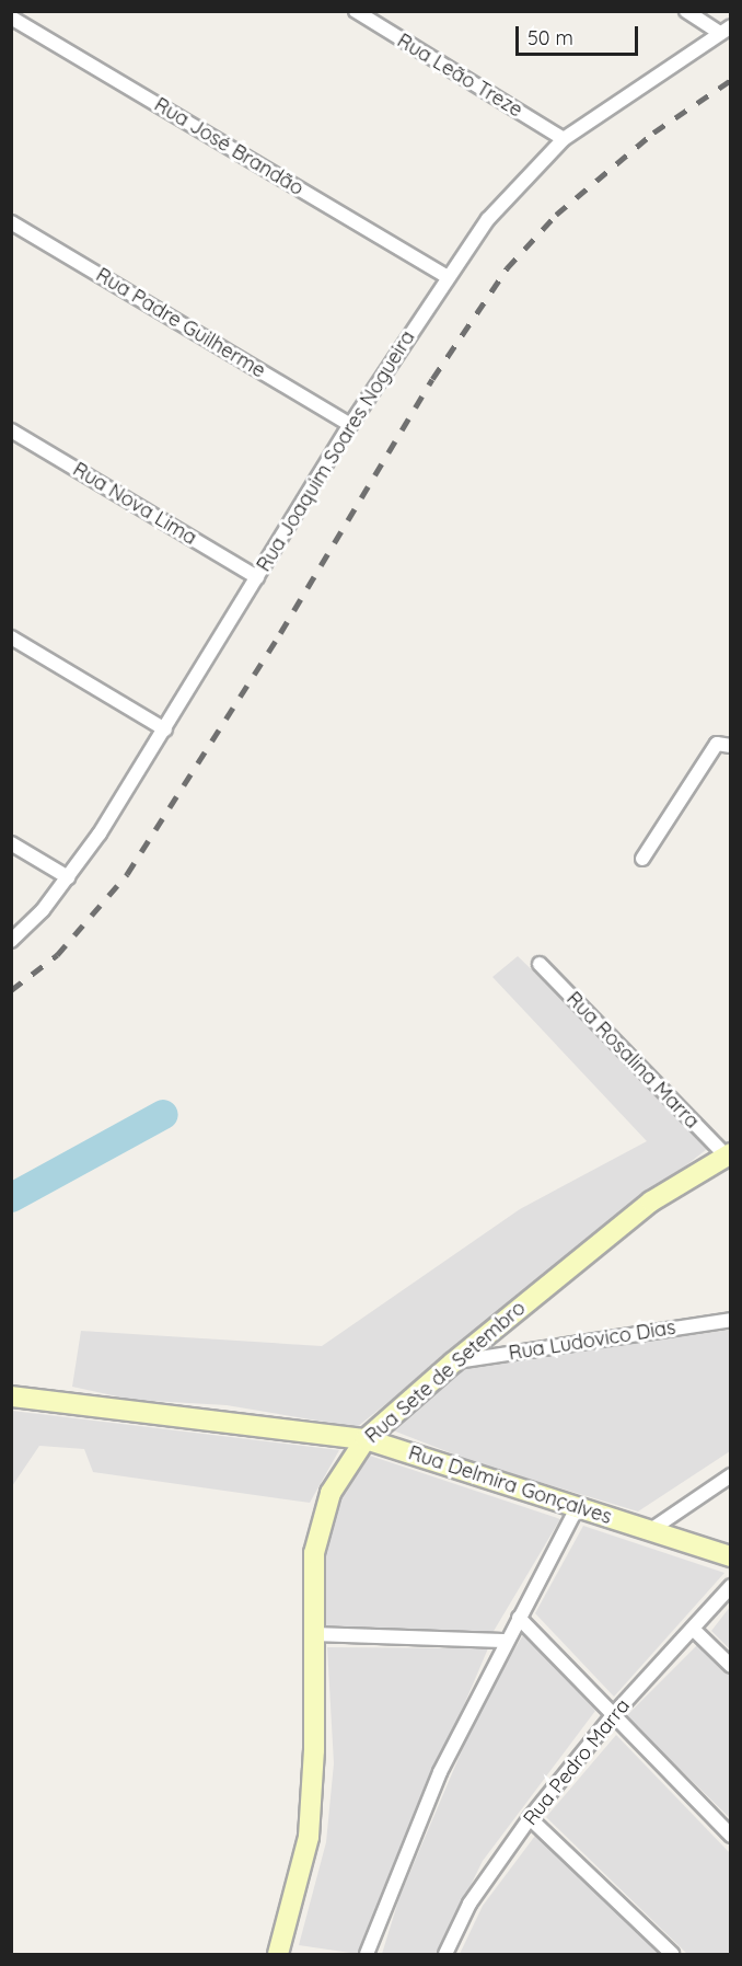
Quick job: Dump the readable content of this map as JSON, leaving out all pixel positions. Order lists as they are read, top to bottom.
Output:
{
  "streets": {
    "street": [
      "Rua Leão Treze",
      "Rua José Brandão",
      "Rua Padre Guilherme",
      "Rua Joaquim Soares Nogueira",
      "Rua Nova Lima",
      "Rua Rosalina Marra",
      "Rua Ludovico Dias",
      "Rua Sete de Setembro",
      "Rua Delmira Gonçalves",
      "Rua Pedro Marra"
    ]
  },
  "crossings": [
    ["Rua Leão Treze", "Rua Joaquim Soares Nogueira"],
    ["Rua José Brandão", "Rua Joaquim Soares Nogueira"],
    ["Rua Padre Guilherme", "Rua Joaquim Soares Nogueira"],
    ["Rua Joaquim Soares Nogueira", "Rua Nova Lima"],
    ["Rua Rosalina Marra", "Rua Sete de Setembro"],
    ["Rua Ludovico Dias", "Rua Sete de Setembro"],
    ["Rua Sete de Setembro", "Rua Delmira Gonçalves"]
  ],
  "scale_bar": "50 m"
}
